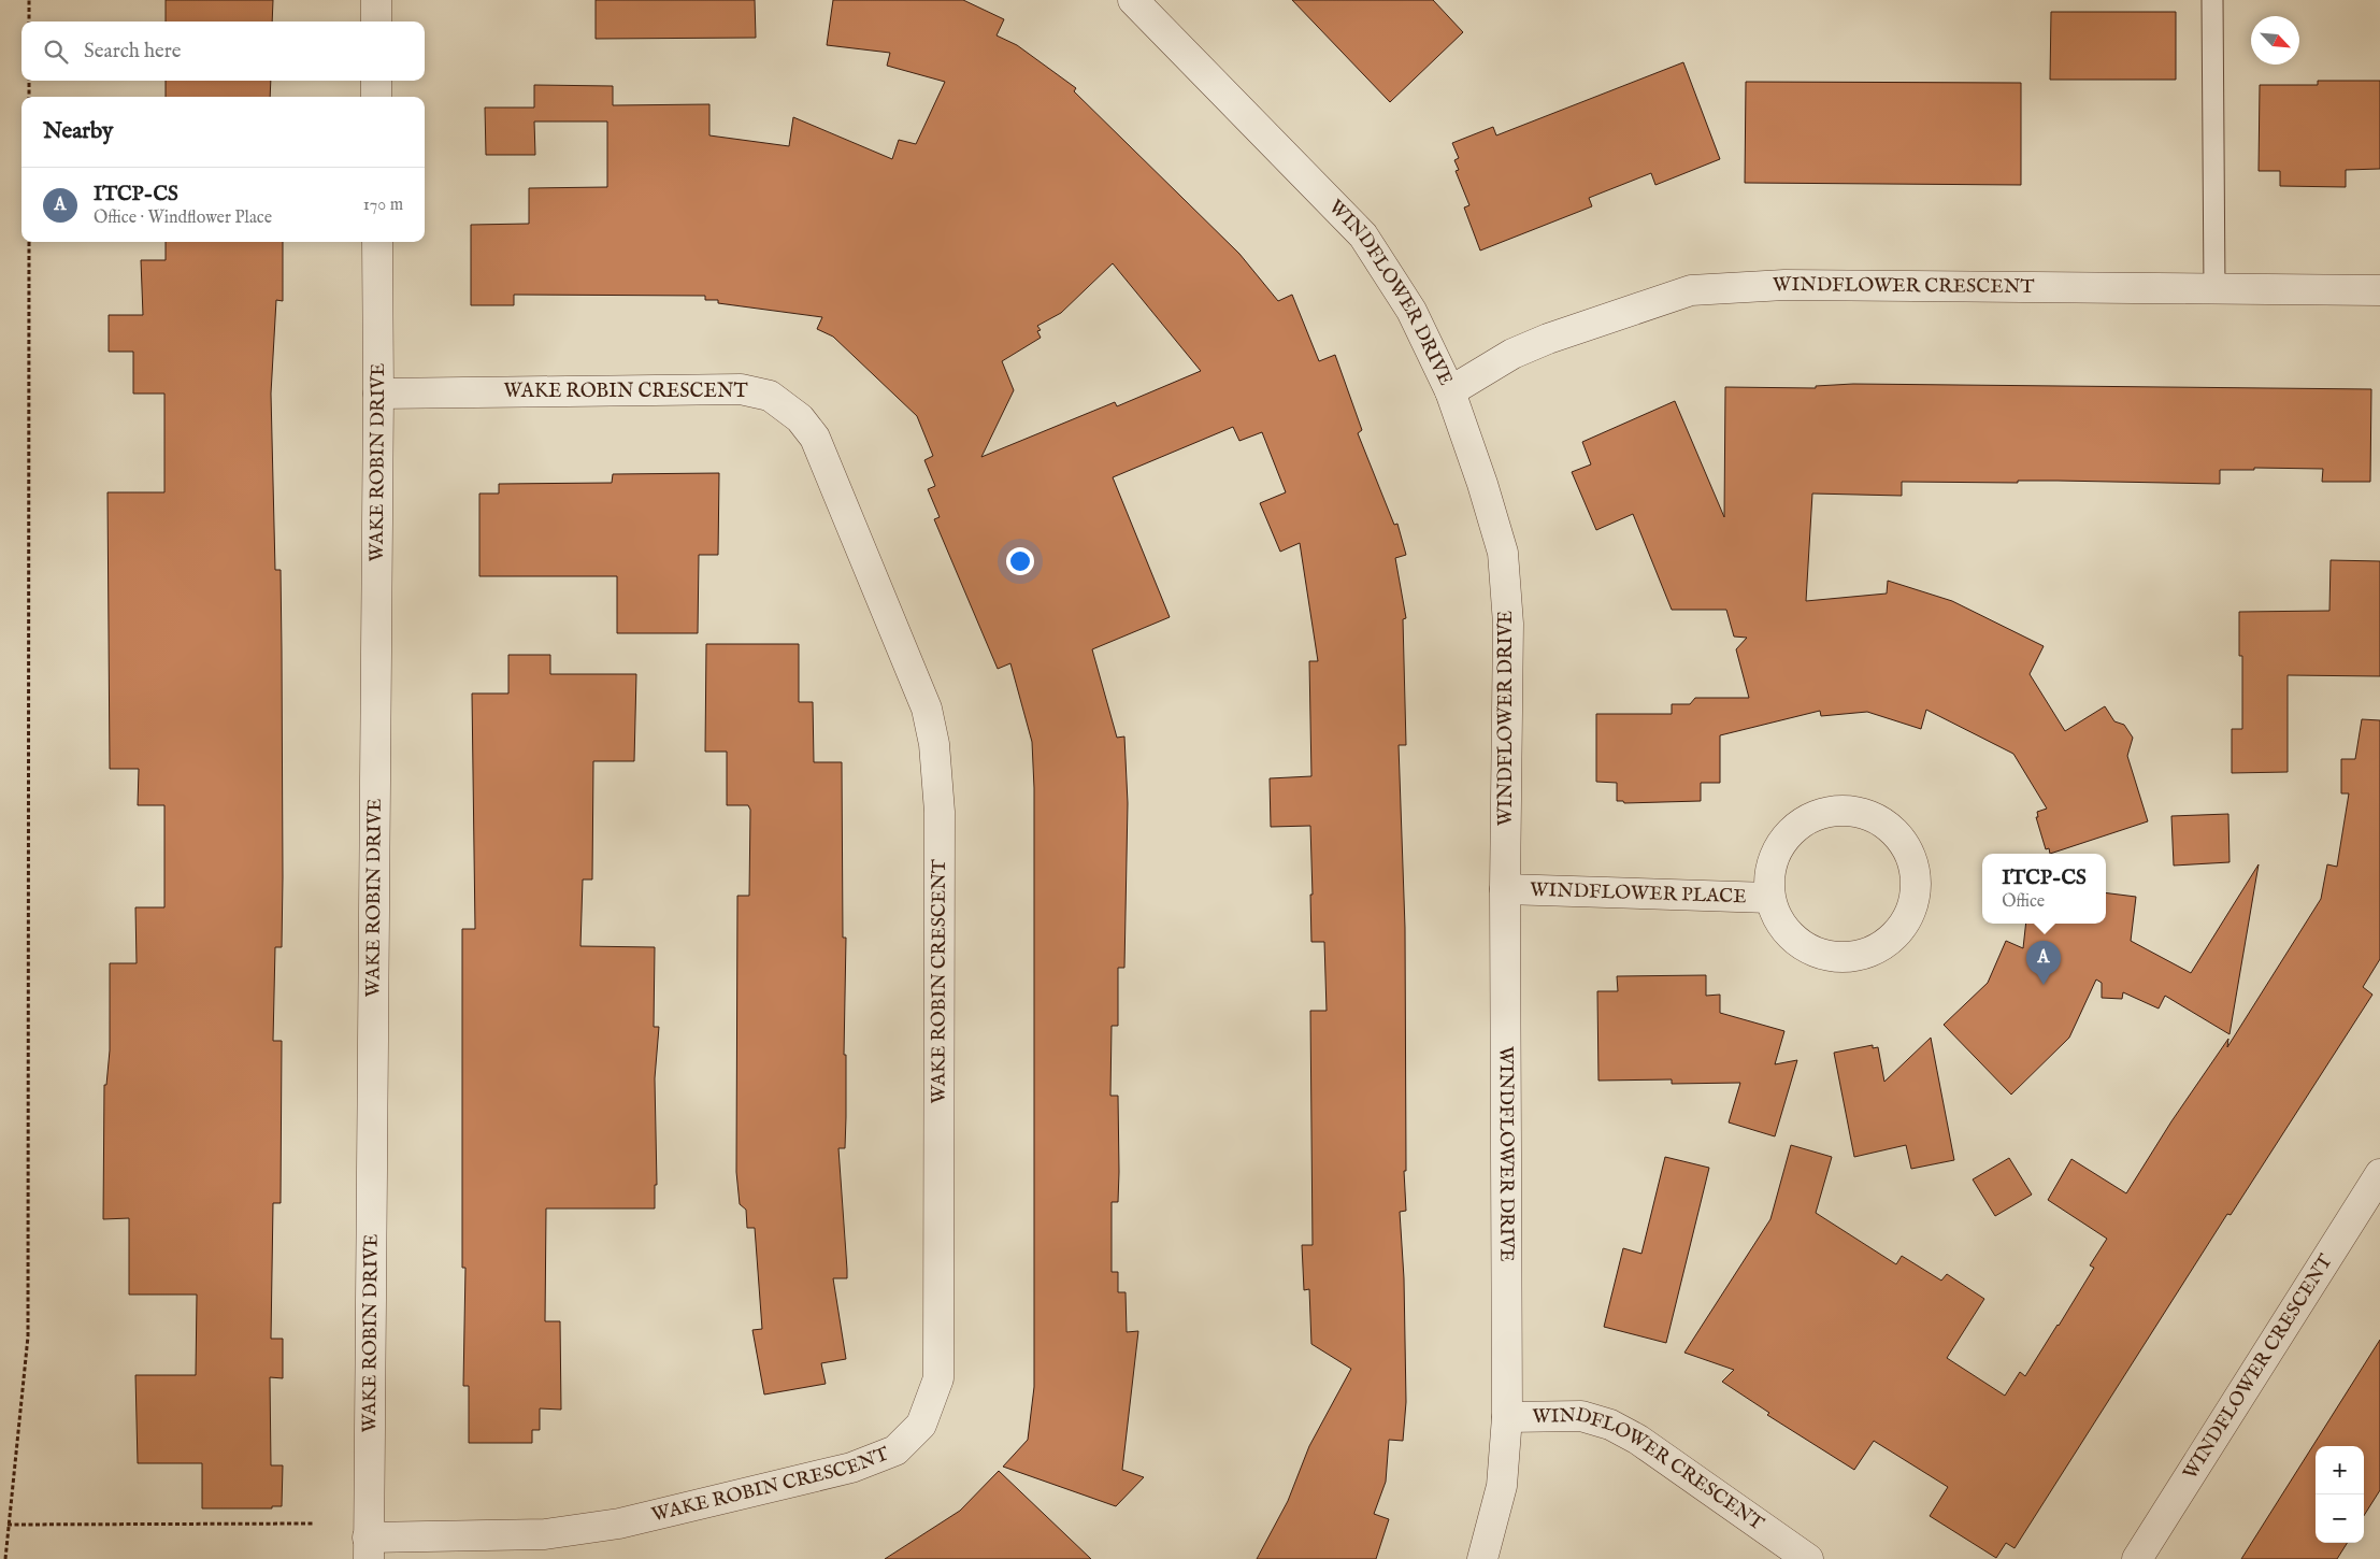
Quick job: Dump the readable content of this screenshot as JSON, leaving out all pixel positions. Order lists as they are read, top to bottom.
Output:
{
  "streets": {
    "street": [
      "WINDFLOWER CRESCENT",
      "WINDFLOWER DRIVE",
      "WAKE ROBIN CRESCENT",
      "WAKE ROBIN DRIVE",
      "WINDFLOWER PLACE"
    ]
  },
  "crossings": [
    ["WINDFLOWER CRESCENT", "WINDFLOWER DRIVE"],
    ["WINDFLOWER DRIVE", "WINDFLOWER PLACE"],
    ["WAKE ROBIN CRESCENT", "WAKE ROBIN DRIVE"]
  ],
  "north": "bottom right",
  "page": {
    "search": "Search here",
    "heading": "Nearby",
    "list": [
      {
        "mark": "A",
        "name": "ITCP-CS",
        "note": "Office · Windflower Place",
        "value": "170 m"
      }
    ],
    "popup": ["ITCP-CS", "Office"],
    "pins": "A",
    "map_buttons": ["+", "−"]
  }
}
